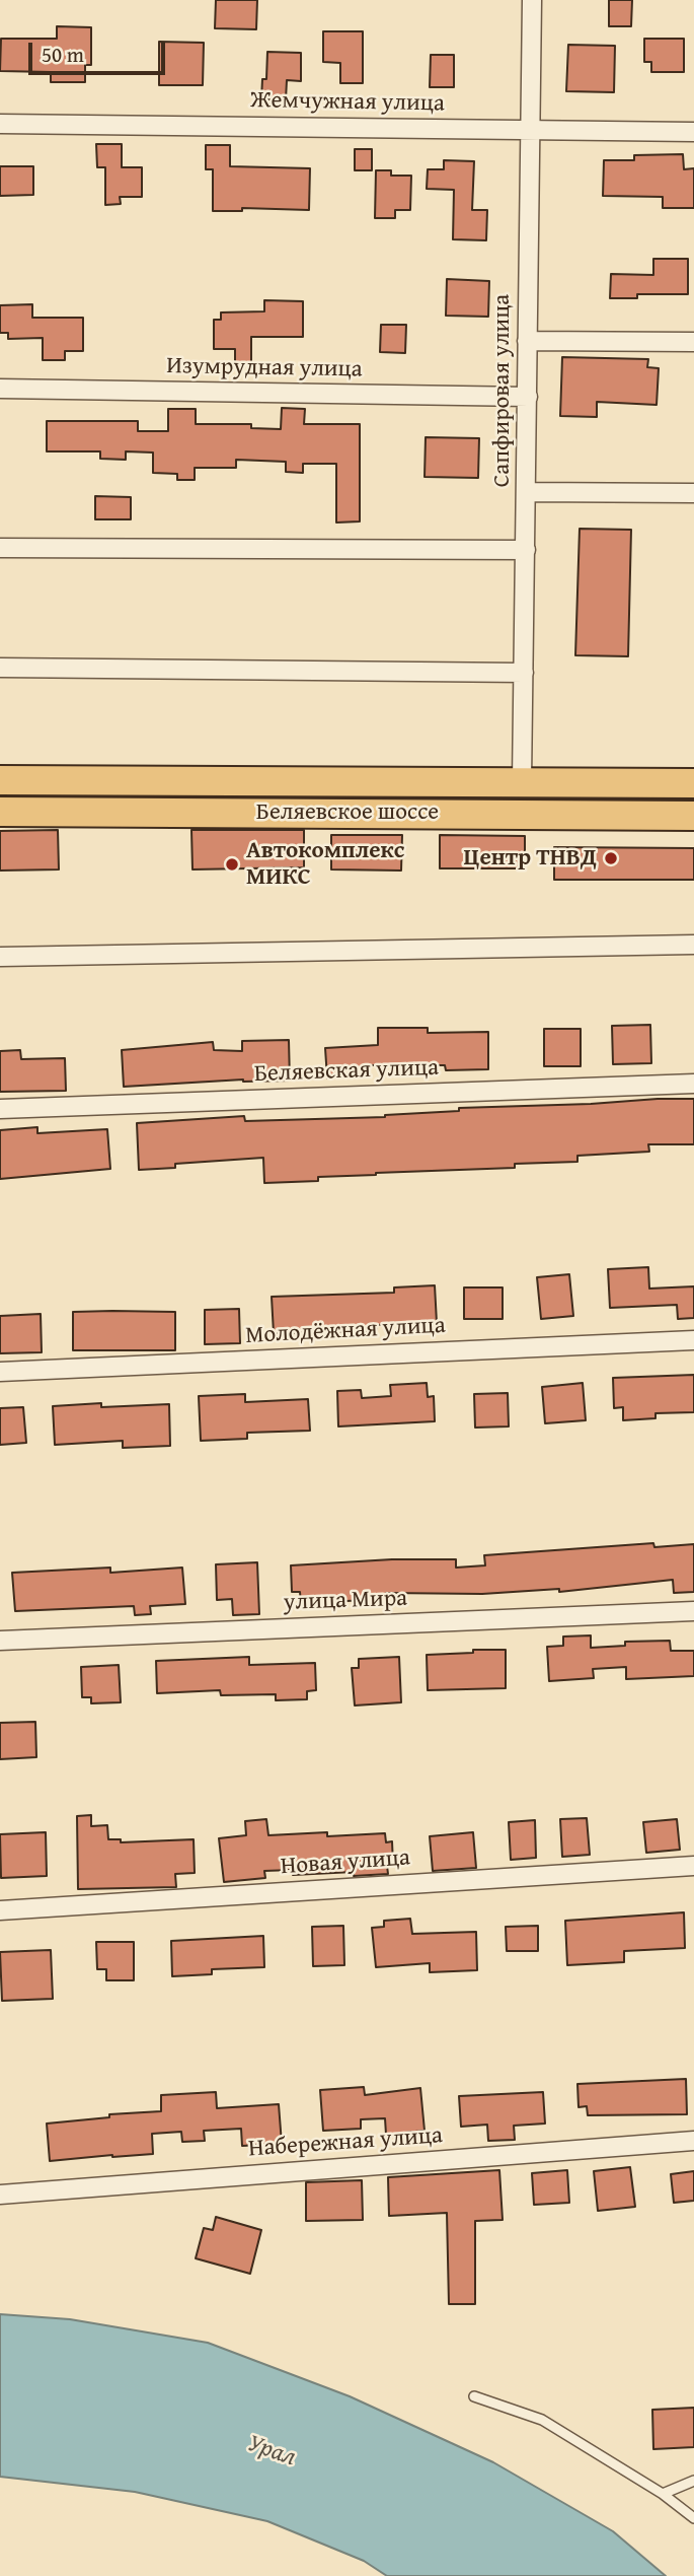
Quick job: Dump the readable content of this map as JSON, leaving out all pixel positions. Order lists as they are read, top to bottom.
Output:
{
  "streets": {
    "main road": ["Беляевское шоссе"],
    "street": [
      "Жемчужная улица",
      "Изумрудная улица",
      "Сапфировая улица",
      "Беляевская улица",
      "Молодёжная улица",
      "улица Мира",
      "Новая улица",
      "Набережная улица"
    ]
  },
  "crossings": [
    ["Жемчужная улица", "Сапфировая улица"],
    ["Изумрудная улица", "Сапфировая улица"],
    ["Сапфировая улица", "Беляевское шоссе"]
  ],
  "water": ["Урал"],
  "places": ["Центр ТНВД", "Автокомплекс МИКС"],
  "scale_bar": "50 m"
}
